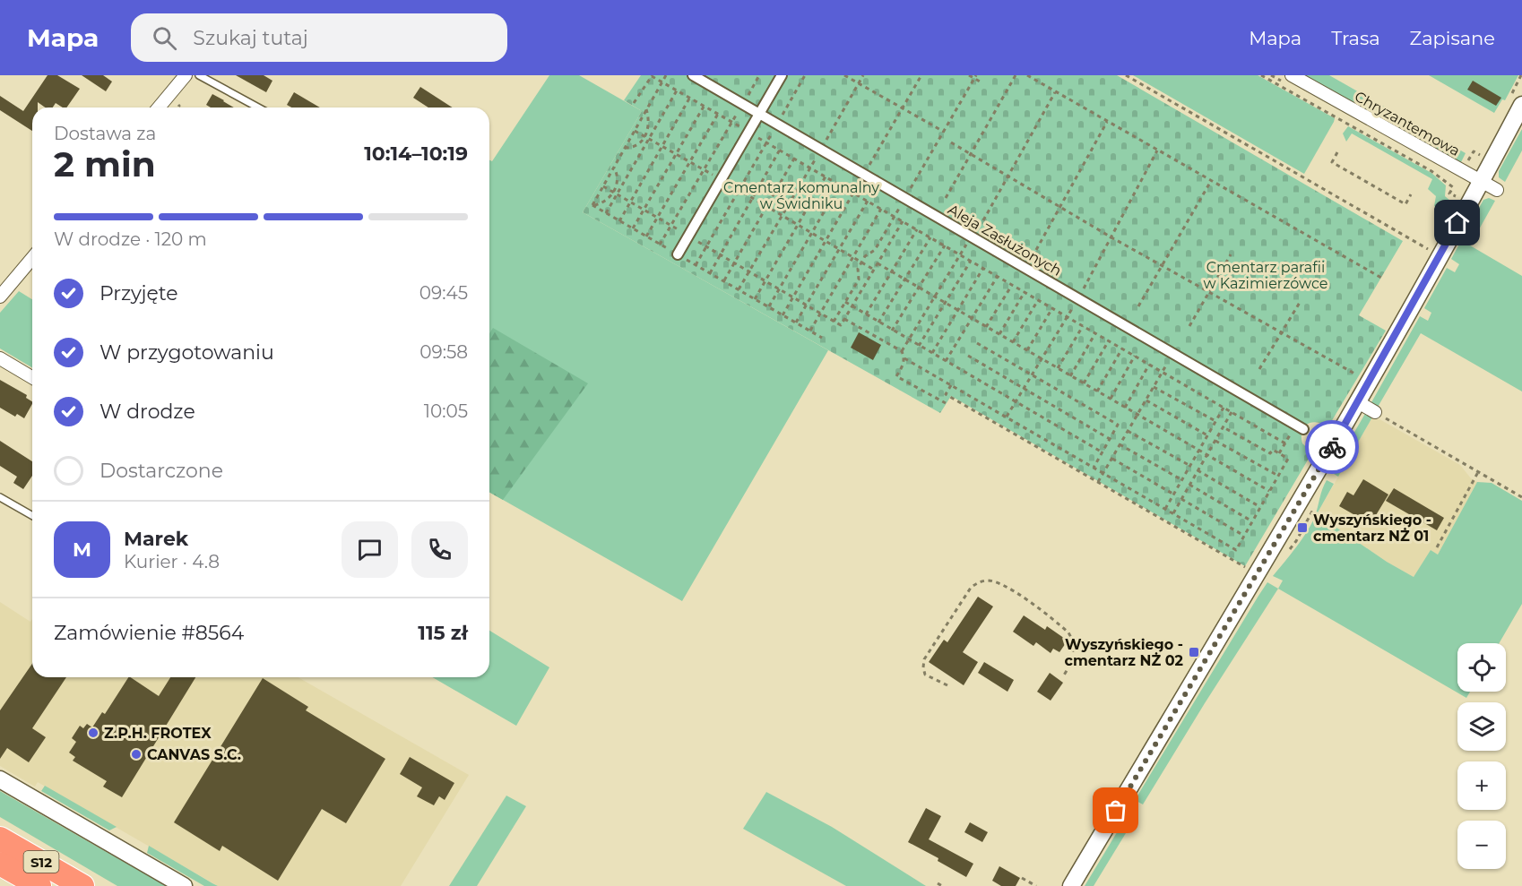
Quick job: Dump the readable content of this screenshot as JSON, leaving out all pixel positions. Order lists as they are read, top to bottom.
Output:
{
  "streets": {
    "highway": ["S12"],
    "street": ["Chryzantemowa", "Aleja Zasłużonych"]
  },
  "parks": ["Cmentarz komunalny w Świdniku", "Cmentarz parafii w Kazimierzówce"],
  "places": {
    "transit": ["Wyszyńskiego - cmentarz NŻ 01", "Wyszyńskiego - cmentarz NŻ 02"],
    "other": ["Z.P.H. FROTEX", "CANVAS S.C."]
  },
  "page": {
    "header": "Mapa",
    "search": "Szukaj tutaj",
    "nav": ["Mapa", "Trasa", "Zapisane"],
    "heading": ["2 min", "Dostawa za", "10:14–10:19"],
    "panel": [
      "Marek",
      "Kurier · 4.8",
      "Zamówienie #8564",
      "115 zł"
    ],
    "bar": "W drodze · 120 m",
    "list": [
      ["Przyjęte", "09:45"],
      ["W przygotowaniu", "09:58"],
      ["W drodze", "10:05"],
      "Dostarczone"
    ],
    "round": "M",
    "map_buttons": ["+", "−"]
  }
}
